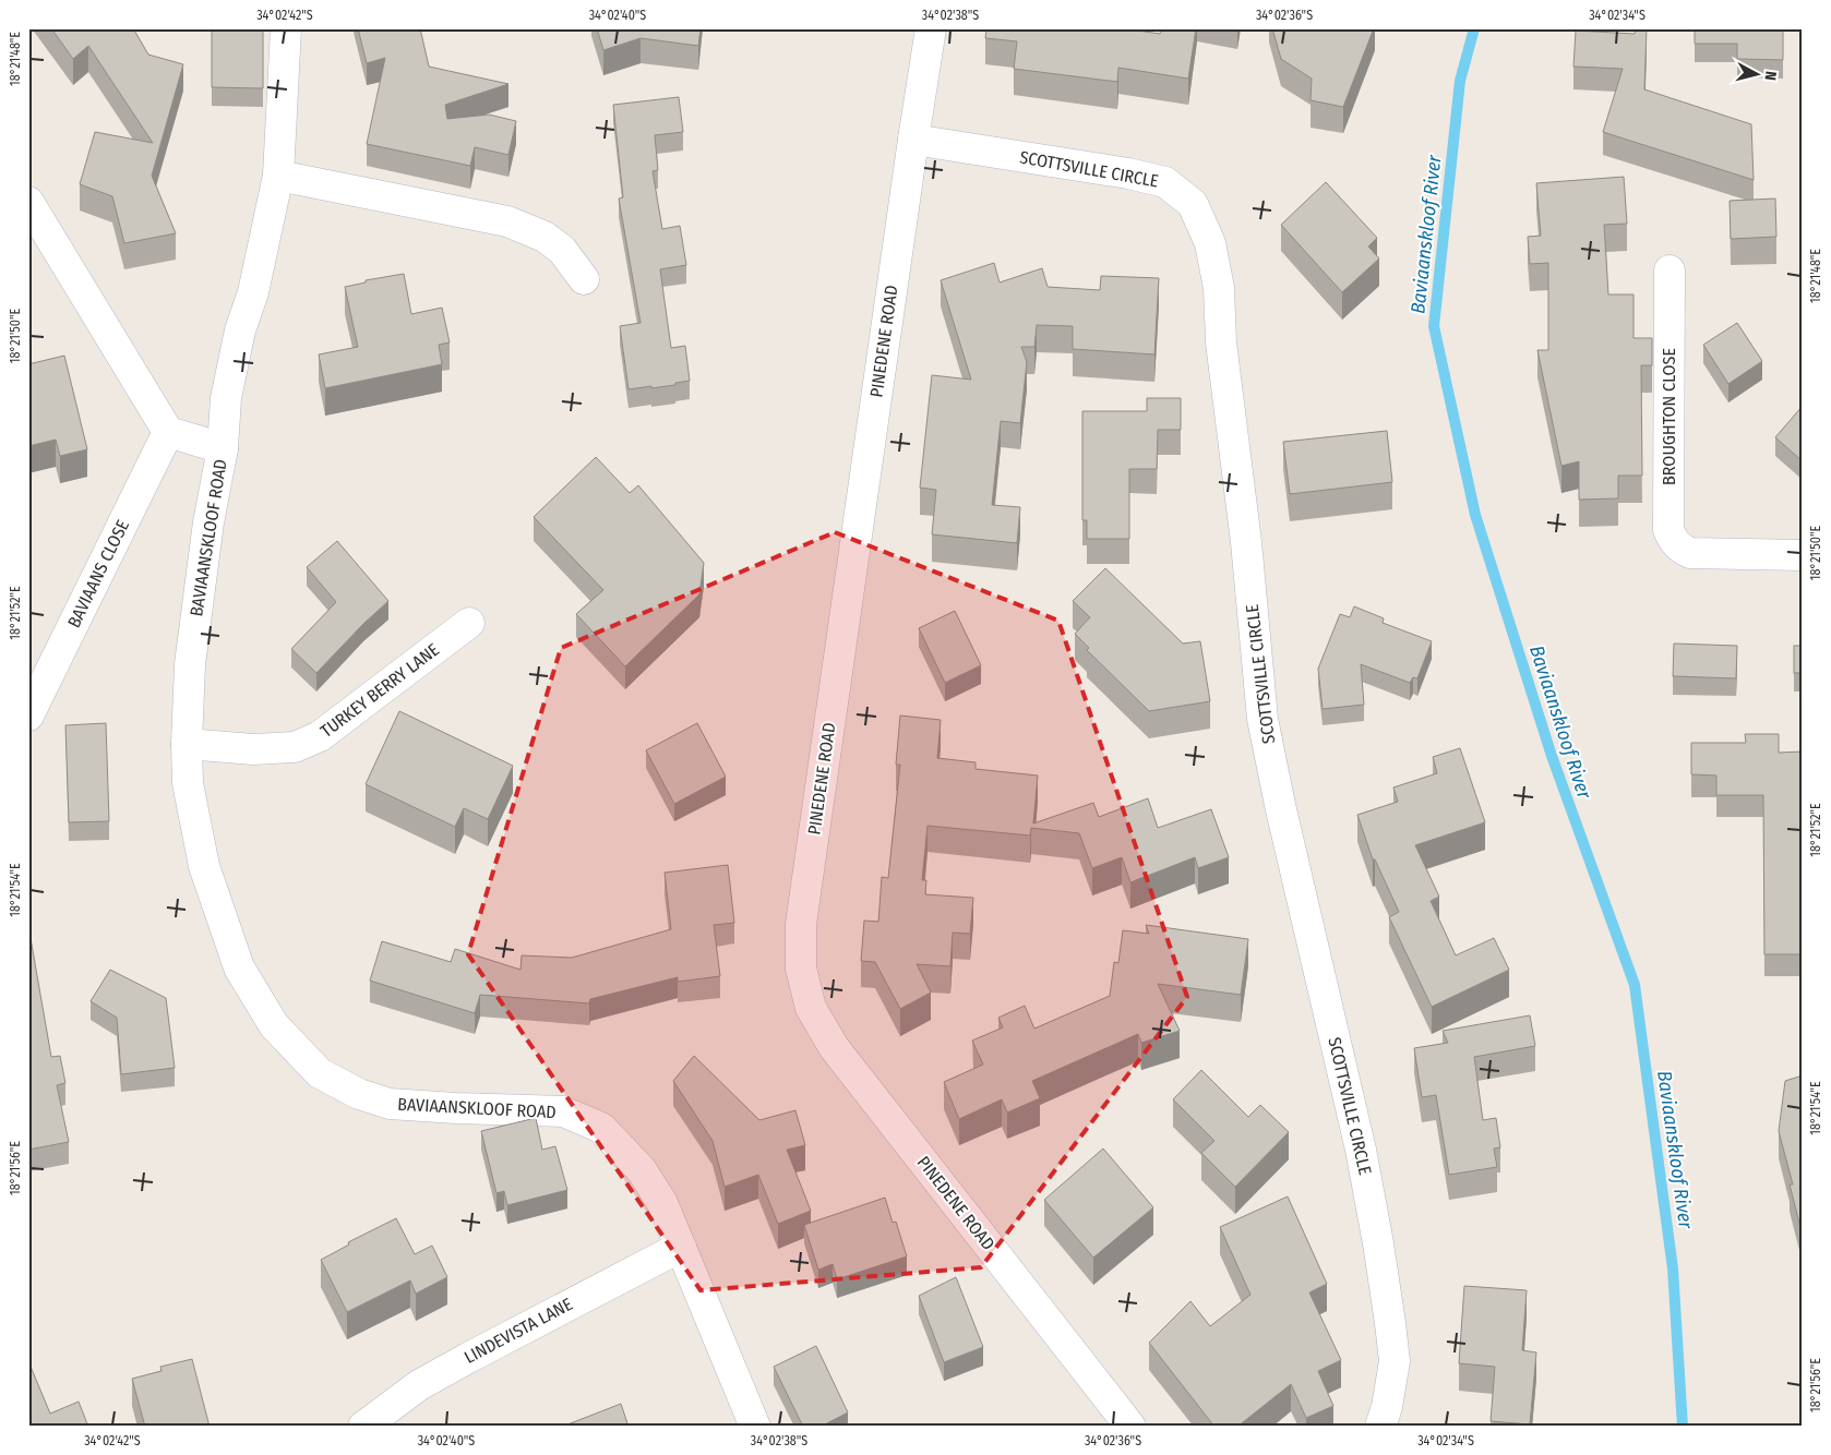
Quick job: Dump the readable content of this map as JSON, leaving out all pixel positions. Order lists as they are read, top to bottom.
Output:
{
  "streets": {
    "street": [
      "SCOTTSVILLE CIRCLE",
      "PINEDENE ROAD",
      "BROUGHTON CLOSE",
      "BAVIAANSKLOOF ROAD",
      "BAVIAANS CLOSE",
      "TURKEY BERRY LANE",
      "LINDEVISTA LANE"
    ]
  },
  "crossings": [
    ["SCOTTSVILLE CIRCLE", "PINEDENE ROAD"],
    ["BAVIAANSKLOOF ROAD", "TURKEY BERRY LANE"],
    ["BAVIAANSKLOOF ROAD", "LINDEVISTA LANE"]
  ],
  "water": ["Baviaanskloof River"],
  "north": "right",
  "coordinates": [
    "34°02'42\"S",
    "34°02'40\"S",
    "34°02'38\"S",
    "34°02'36\"S",
    "34°02'34\"S",
    "18°21'48\"E",
    "18°21'50\"E",
    "18°21'52\"E",
    "18°21'54\"E",
    "18°21'56\"E"
  ]
}
